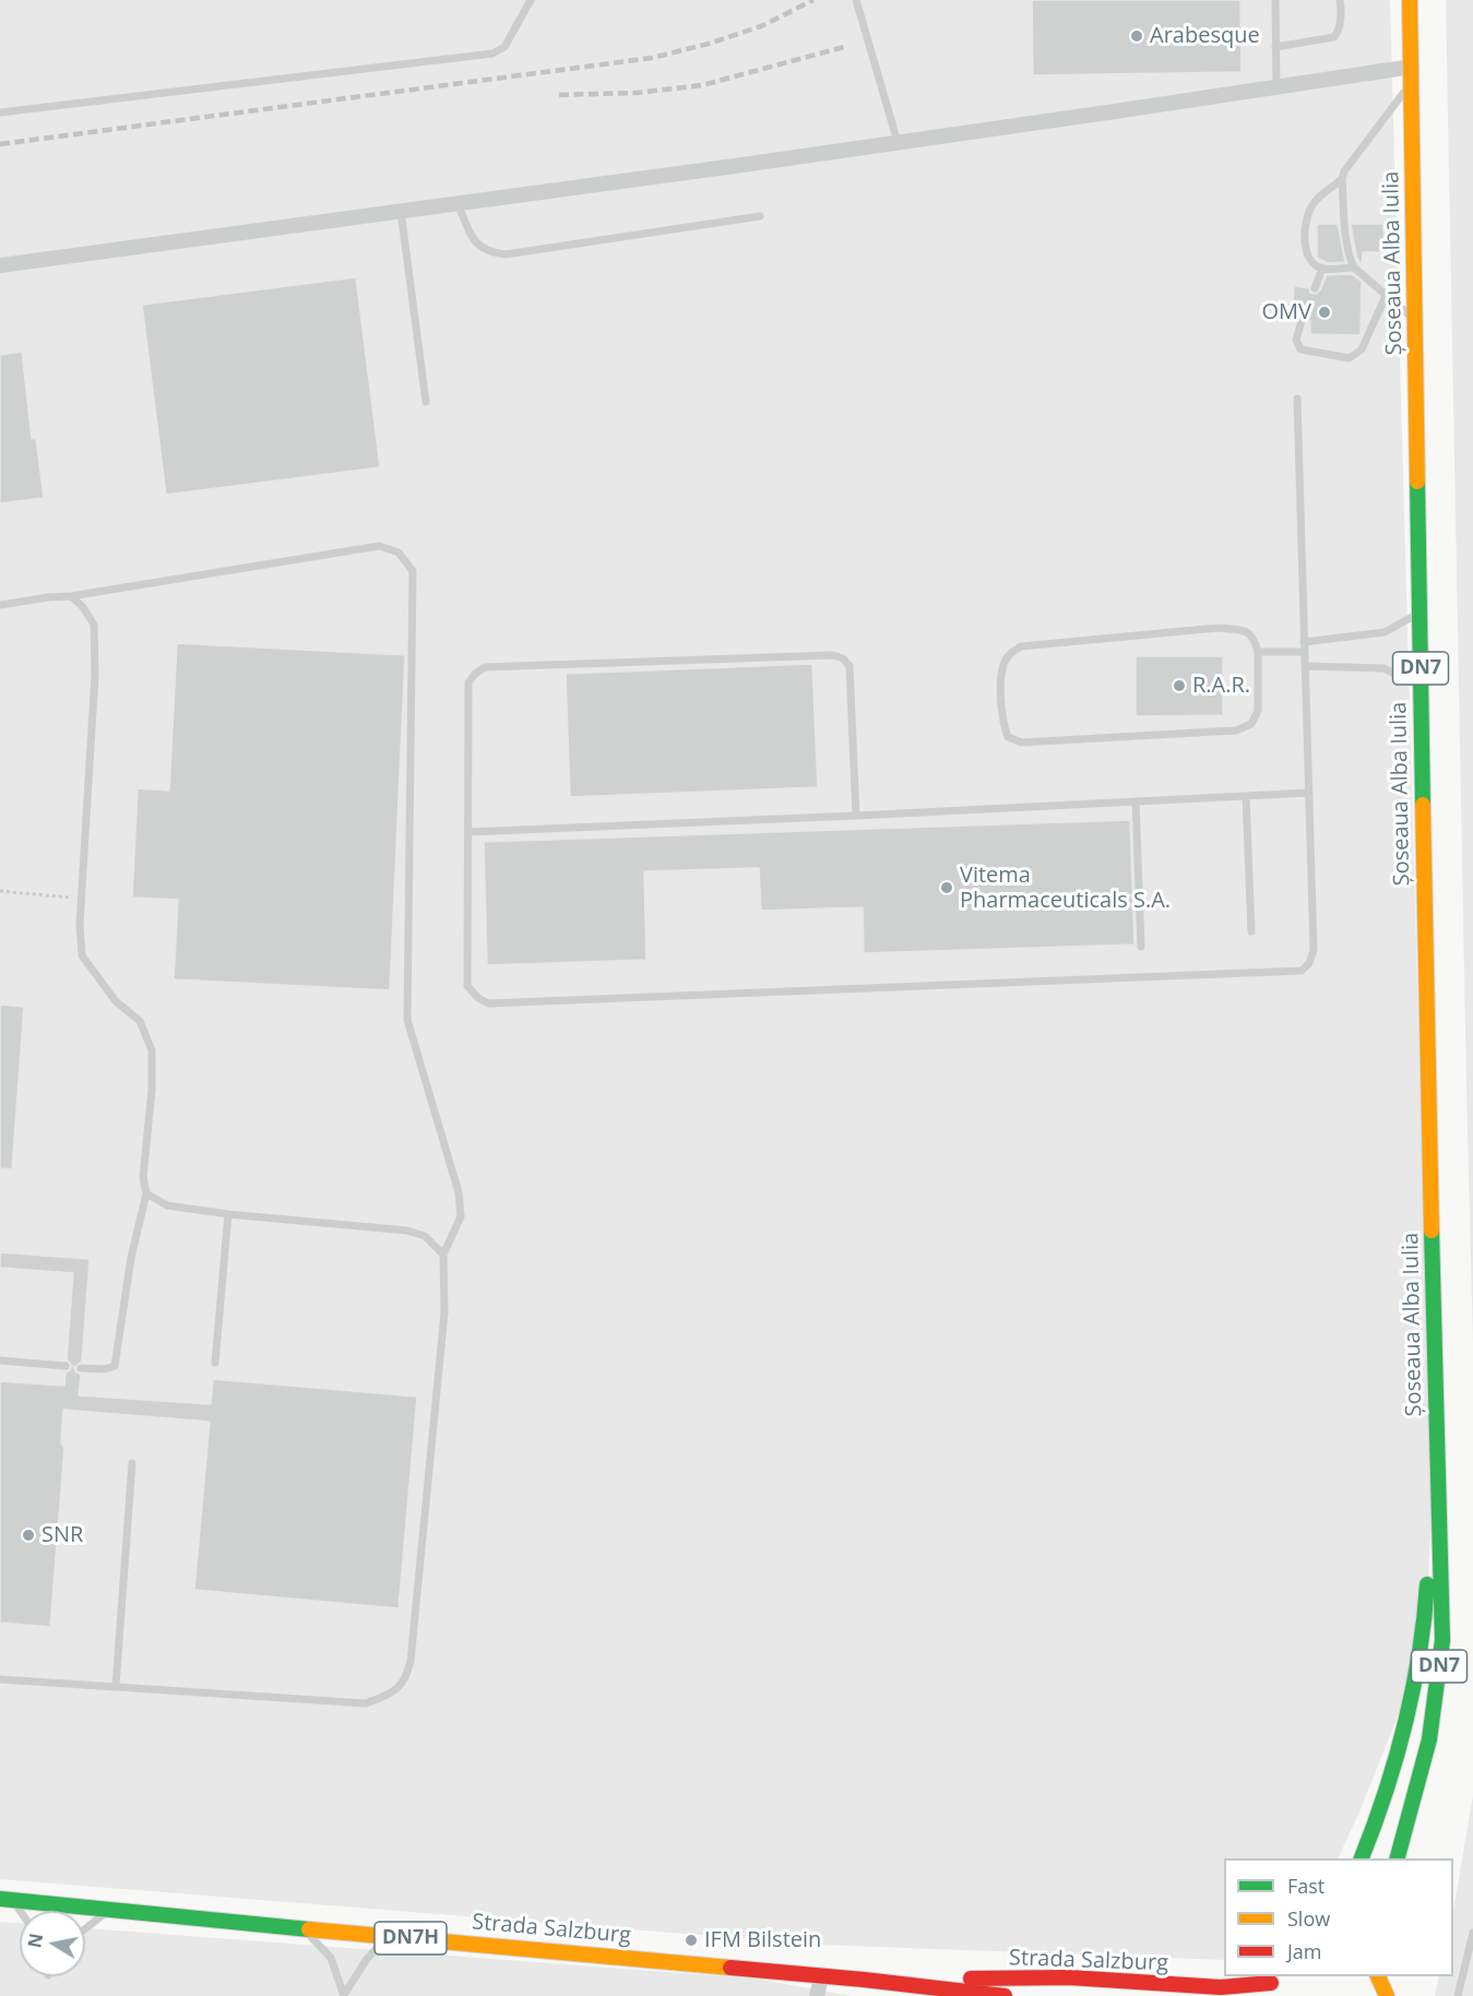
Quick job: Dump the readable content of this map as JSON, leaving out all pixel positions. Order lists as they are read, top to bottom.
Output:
{
  "streets": {
    "main road": [
      "Șoseaua Alba Iulia",
      "DN7",
      "Strada Salzburg",
      "DN7H"
    ]
  },
  "crossings": [
    ["Strada Salzburg", "DN7H"]
  ],
  "places": [
    "Arabesque",
    "OMV",
    "R.A.R.",
    "Vitema Pharmaceuticals S.A.",
    "SNR",
    "IFM Bilstein"
  ],
  "legend": ["Fast", "Slow", "Jam"],
  "north": "left"
}
